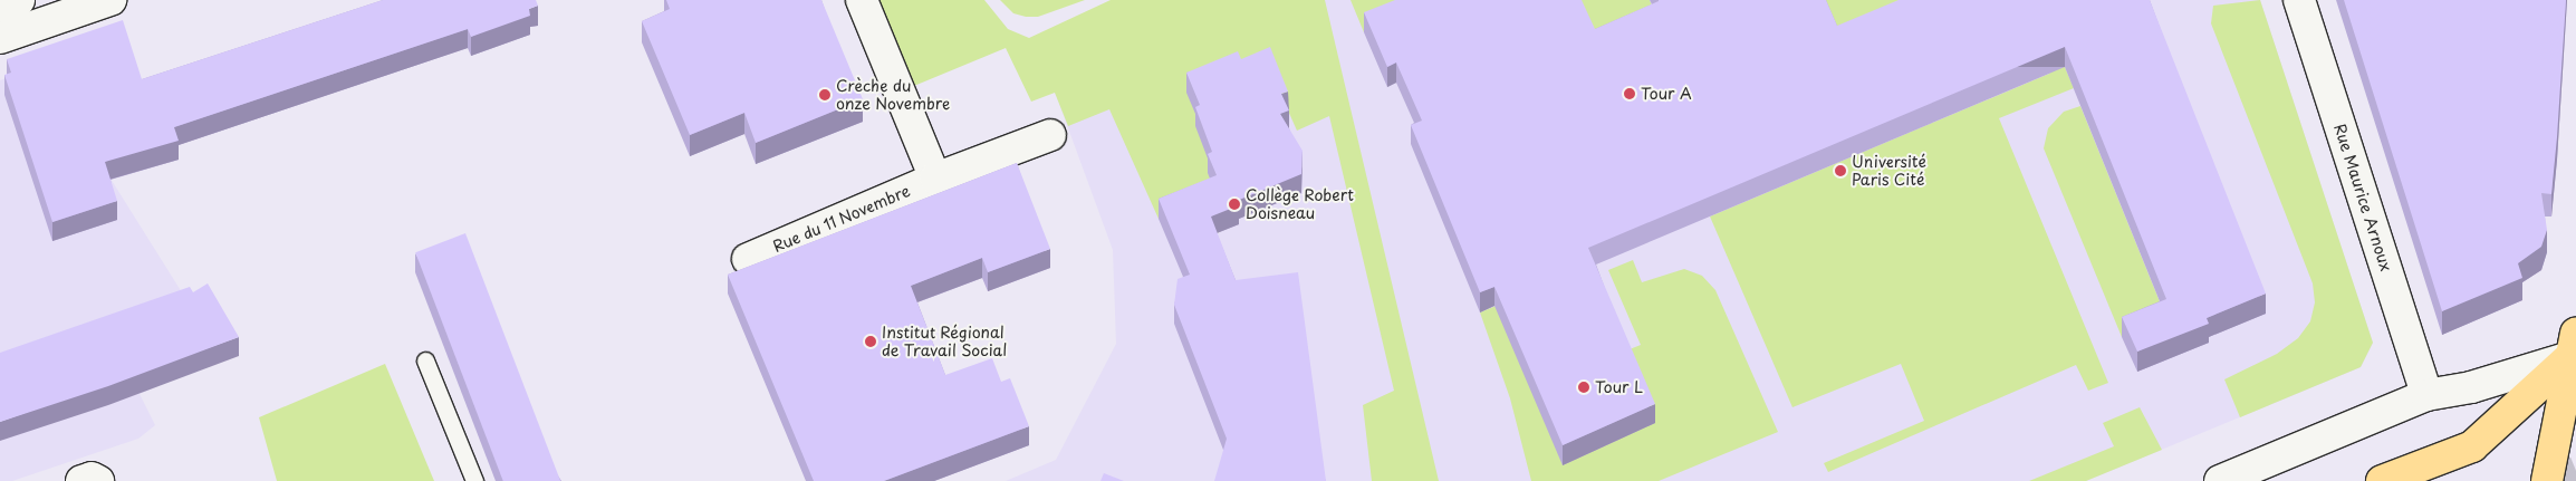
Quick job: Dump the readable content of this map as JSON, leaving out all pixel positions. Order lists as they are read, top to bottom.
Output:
{
  "streets": {
    "street": ["Rue Maurice Arnoux", "Rue du 11 Novembre"]
  },
  "places": [
    "Tour A",
    "Crèche du onze Novembre",
    "Université Paris Cité",
    "Collège Robert Doisneau",
    "Institut Régional de Travail Social",
    "Tour L"
  ]
}
